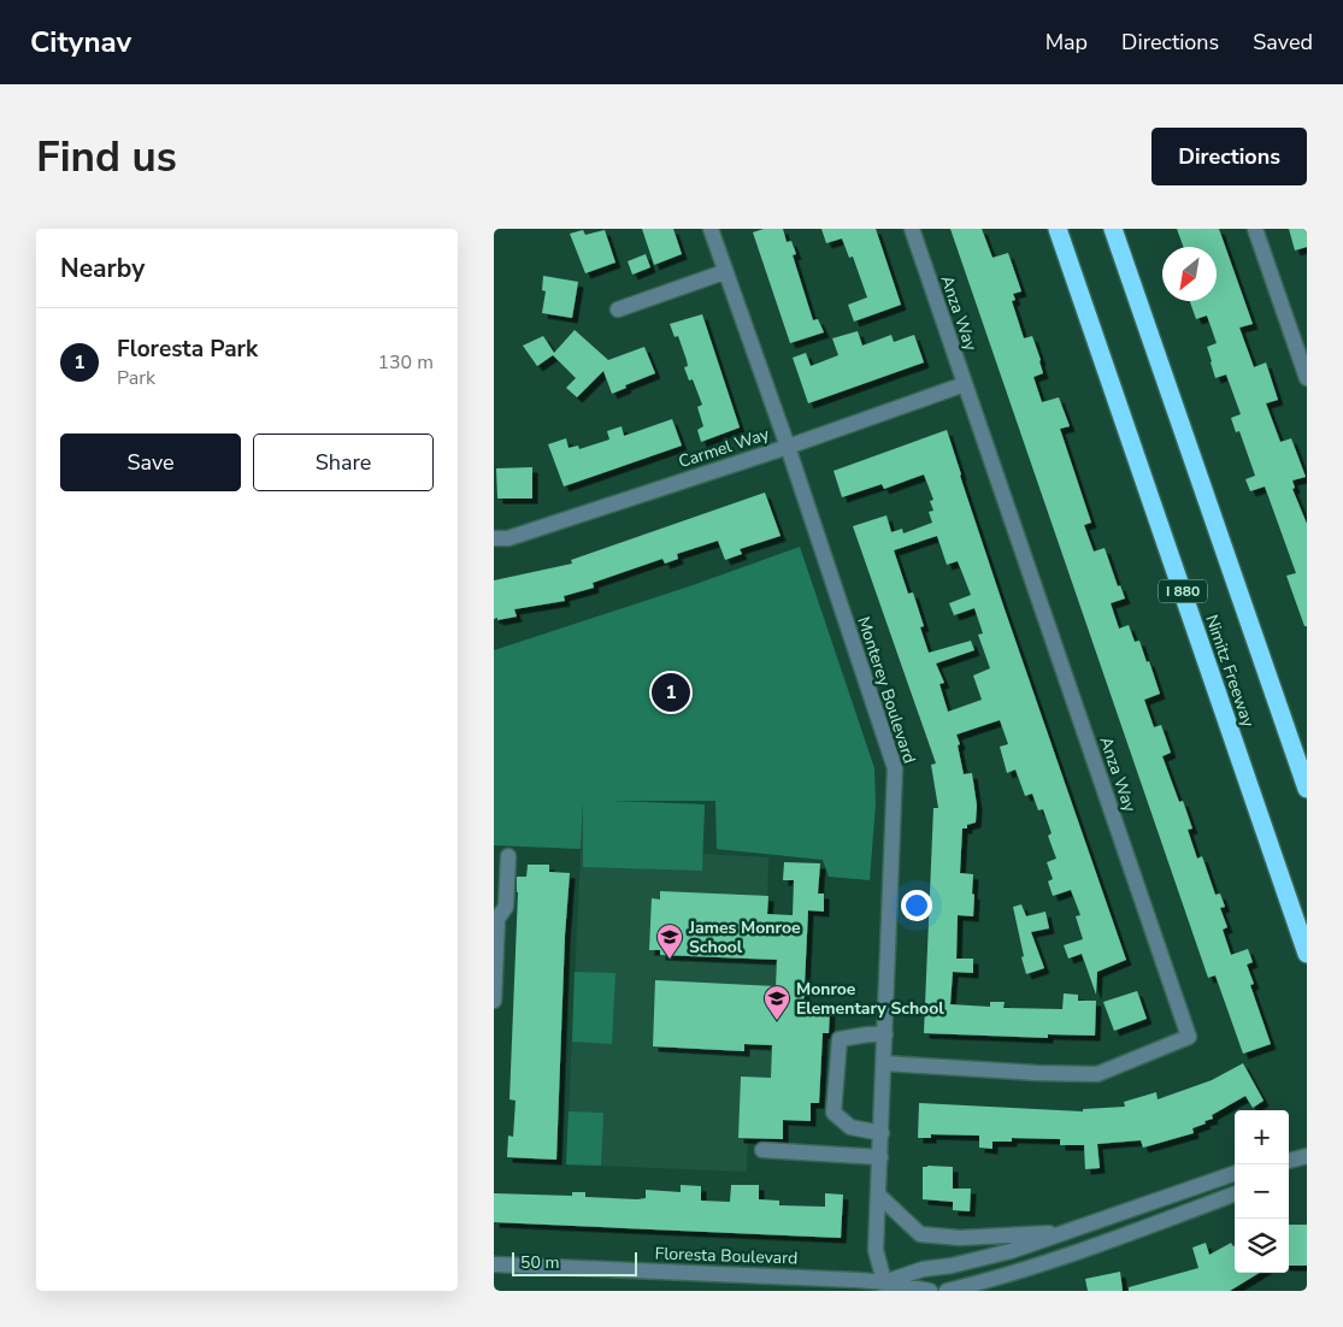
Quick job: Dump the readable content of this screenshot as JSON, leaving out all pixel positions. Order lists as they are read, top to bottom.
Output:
{
  "streets": {
    "highway": ["I 880", "Nimitz Freeway"],
    "street": [
      "Anza Way",
      "Carmel Way",
      "Monterey Boulevard",
      "Floresta Boulevard"
    ]
  },
  "crossings": [
    ["Anza Way", "Carmel Way"],
    ["Anza Way", "Monterey Boulevard"],
    ["Carmel Way", "Monterey Boulevard"],
    ["Monterey Boulevard", "Floresta Boulevard"]
  ],
  "places": {
    "school or university": ["James Monroe School", "Monroe Elementary School"]
  },
  "scale_bar": "50 m",
  "north": "bottom left",
  "page": {
    "header": "Citynav",
    "nav": ["Map", "Directions", "Saved"],
    "buttons": [
      "Directions",
      ["Save", "Share"]
    ],
    "title": "Find us",
    "heading": "Nearby",
    "list": [
      {
        "mark": "1",
        "name": "Floresta Park",
        "note": "Park",
        "value": "130 m"
      }
    ],
    "pins": "1",
    "map_buttons": ["+", "−"],
    "scale": "50 m"
  }
}
